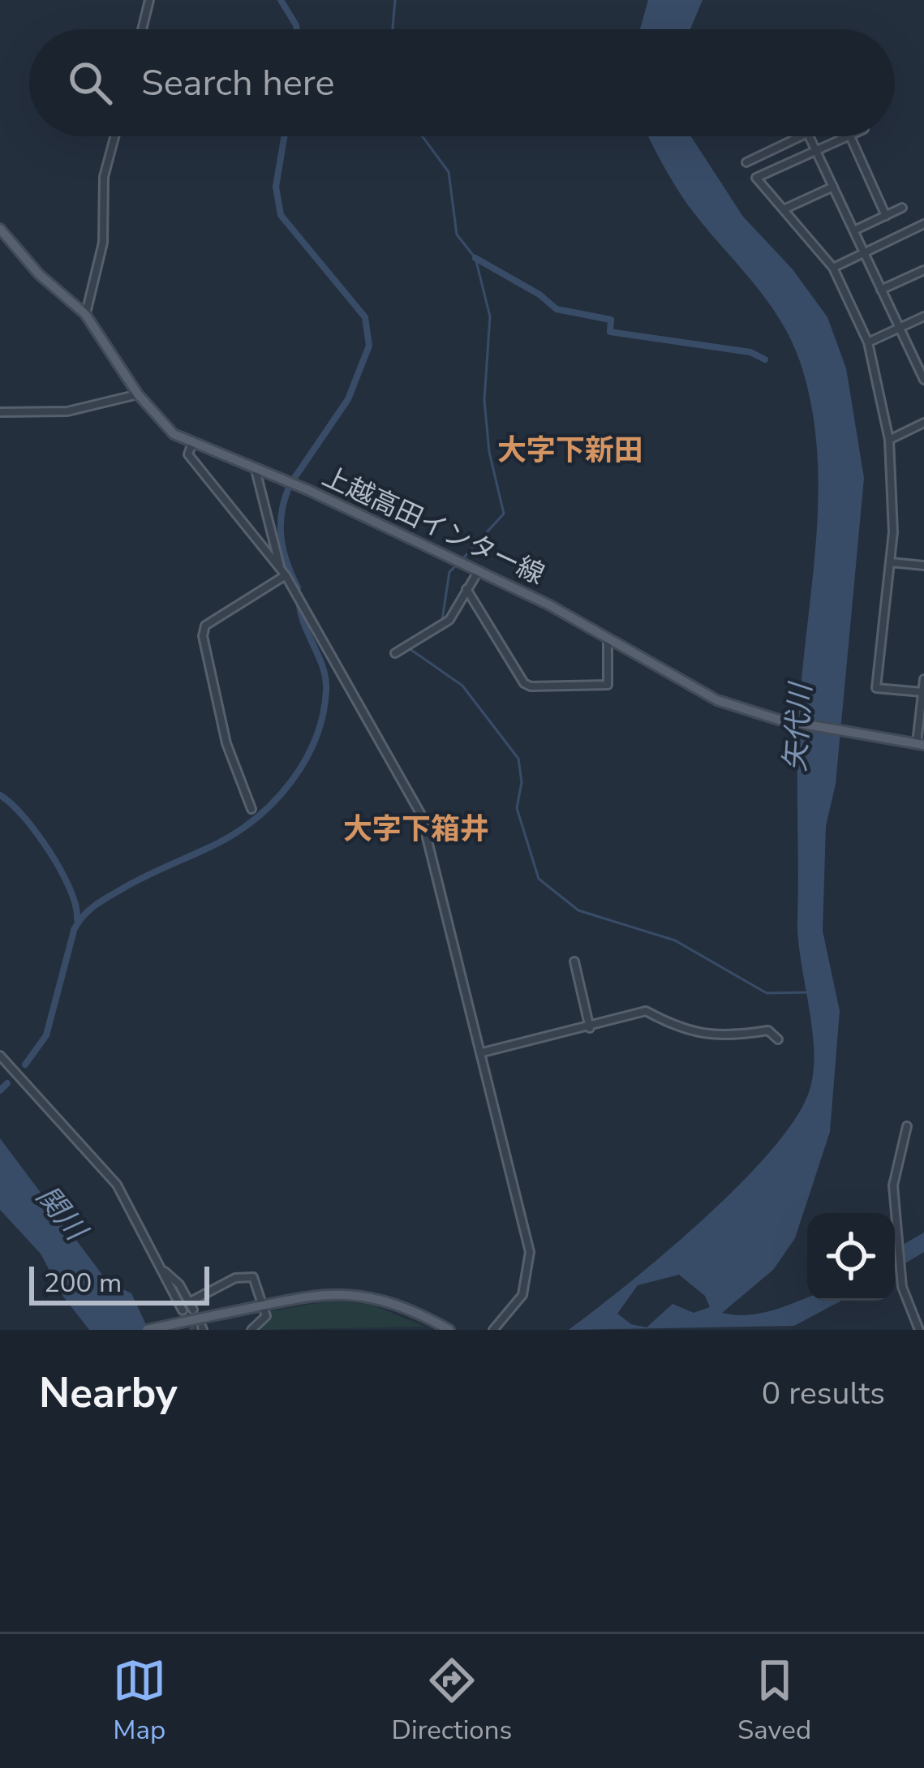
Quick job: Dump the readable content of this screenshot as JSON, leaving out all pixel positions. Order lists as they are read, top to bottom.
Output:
{
  "streets": {
    "main road": ["上越高田インター線"]
  },
  "districts": ["大字下新田", "大字下箱井"],
  "water": ["矢代川", "関川"],
  "scale_bar": "200 m",
  "page": {
    "search": "Search here",
    "scale": "200 m",
    "heading": ["Nearby", "0 results"],
    "nav": ["Map", "Directions", "Saved"]
  }
}
